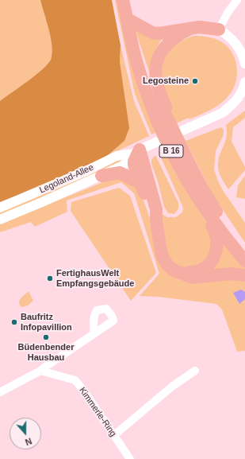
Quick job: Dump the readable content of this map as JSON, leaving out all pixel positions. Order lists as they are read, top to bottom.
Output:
{
  "streets": {
    "main road": ["B 16"],
    "street": ["Legoland-Allee", "Kimmerle-Ring"]
  },
  "places": [
    "Legosteine",
    "FertighausWelt Empfangsgebäude",
    "Baufritz Infopavillion",
    "Büdenbender Hausbau"
  ],
  "north": "bottom"
}
